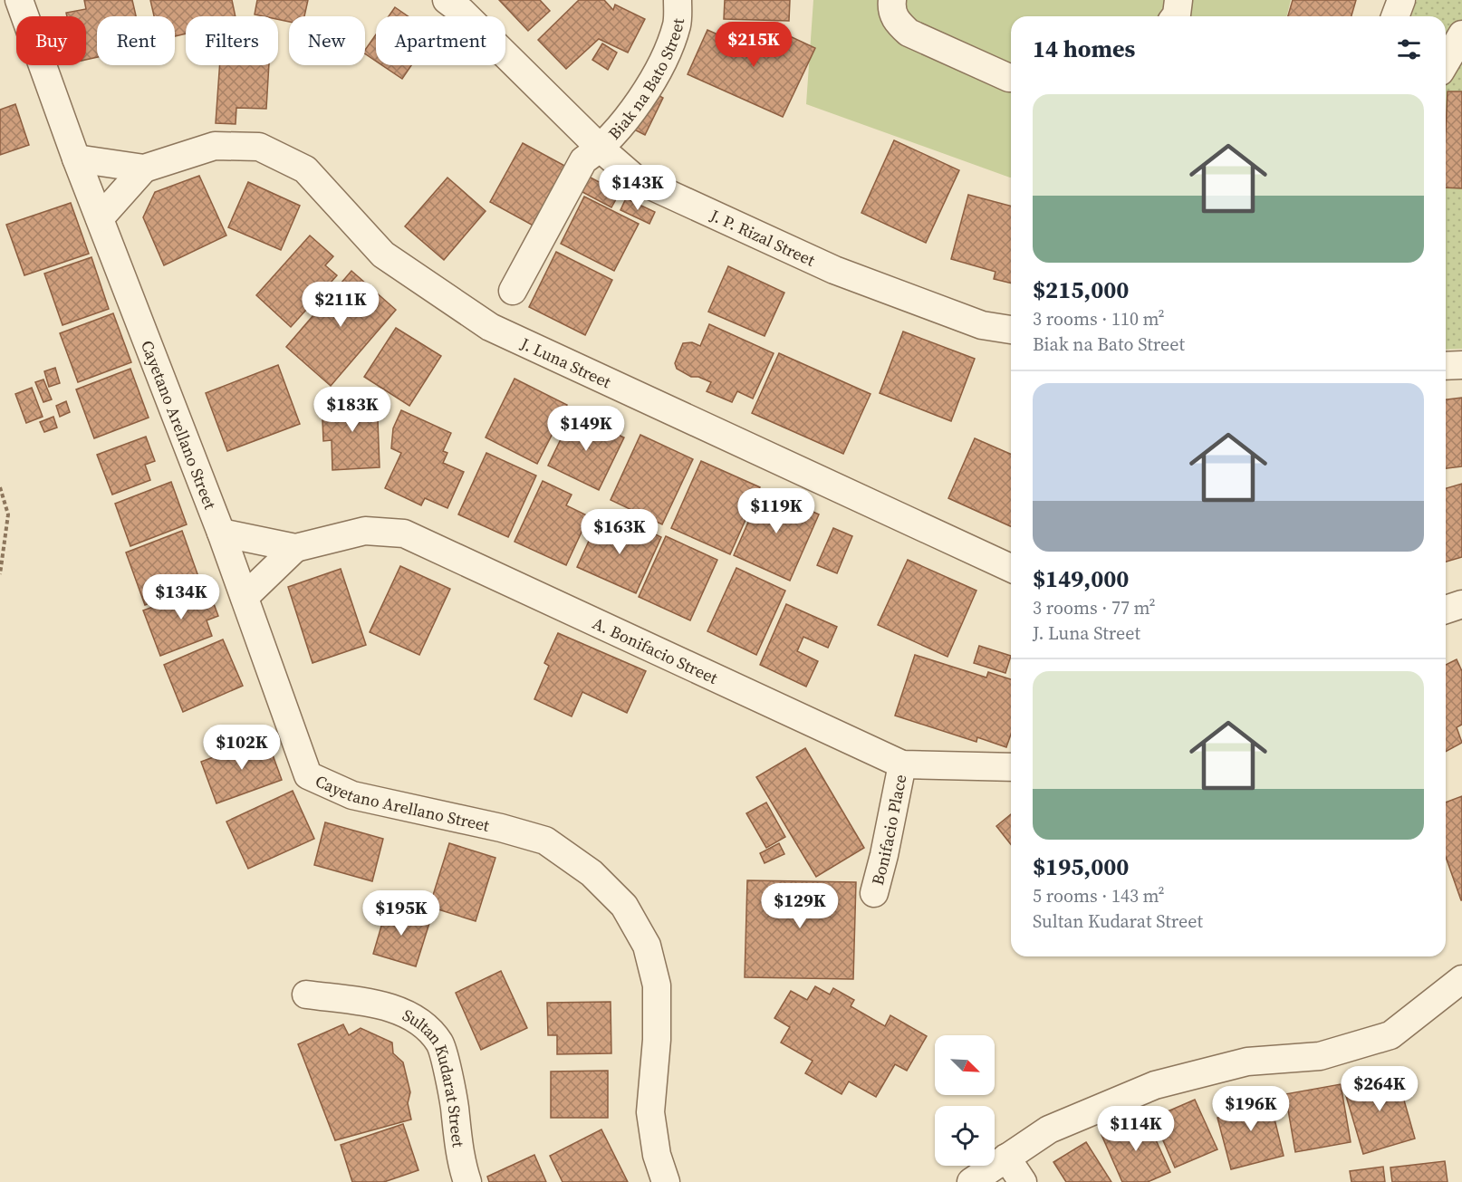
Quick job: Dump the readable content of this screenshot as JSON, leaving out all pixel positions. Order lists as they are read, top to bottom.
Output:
{
  "streets": {
    "street": [
      "Biak na Bato Street",
      "J. P. Rizal Street",
      "J. Luna Street",
      "Cayetano Arellano Street",
      "A. Bonifacio Street",
      "Bonifacio Place",
      "Sultan Kudarat Street"
    ]
  },
  "crossings": [
    ["Biak na Bato Street", "J. P. Rizal Street"],
    ["J. Luna Street", "Cayetano Arellano Street"],
    ["Cayetano Arellano Street", "A. Bonifacio Street"],
    ["A. Bonifacio Street", "Bonifacio Place"]
  ],
  "north": "bottom right",
  "page": {
    "chip": [
      "Buy",
      "Rent",
      "Filters",
      "New",
      "Apartment"
    ],
    "heading": "14 homes",
    "price": [
      "$215K",
      "$143K",
      "$211K",
      "$183K",
      "$149K",
      "$119K",
      "$163K",
      "$134K",
      "$102K",
      "$129K",
      "$195K",
      "$264K",
      "$196K",
      "$114K"
    ],
    "list": [
      {
        "name": "$215,000",
        "note": "3 rooms · 110 m² · Biak na Bato Street"
      },
      {
        "name": "$149,000",
        "note": "3 rooms · 77 m² · J. Luna Street"
      },
      {
        "name": "$195,000",
        "note": "5 rooms · 143 m² · Sultan Kudarat Street"
      }
    ]
  }
}
